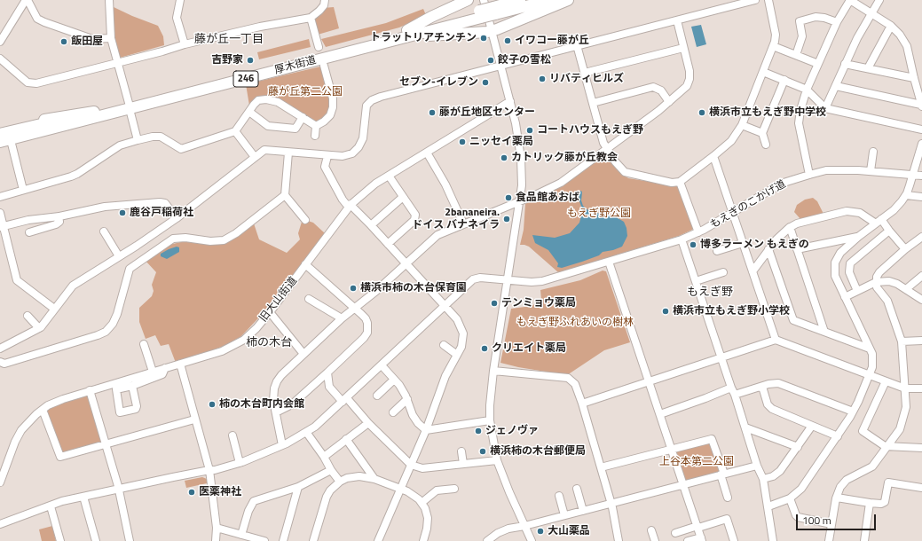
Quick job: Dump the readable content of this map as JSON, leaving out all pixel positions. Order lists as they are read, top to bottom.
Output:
{
  "streets": {
    "highway": ["厚木街道", "246"],
    "street": ["もえぎのこかげ道", "旧大山街道"]
  },
  "crossings": [
    ["厚木街道", "246"]
  ],
  "districts": ["藤が丘一丁目", "もえぎ野", "柿の木台"],
  "parks": [
    "藤が丘第二公園",
    "もえぎ野公園",
    "もえぎ野ふれあいの樹林",
    "上谷本第二公園"
  ],
  "places": [
    "トラットリアチンチン",
    "イワコー藤が丘",
    "飯田屋",
    "吉野家",
    "餃子の雪松",
    "リバティヒルズ",
    "セブン-イレブン",
    "藤が丘地区センター",
    "横浜市立もえぎ野中学校",
    "コートハウスもえぎ野",
    "ニッセイ薬局",
    "カトリック藤が丘教会",
    "食品館あおば",
    "鹿谷戸稲荷社",
    "2bananeira. ドイス バナネイラ",
    "博多ラーメン もえぎの",
    "横浜市柿の木台保育園",
    "テンミョウ薬局",
    "横浜市立もえぎ野小学校",
    "クリエイト薬局",
    "柿の木台町内会館",
    "ジェノヴァ",
    "横浜柿の木台郵便局",
    "医薬神社",
    "大山薬品"
  ],
  "scale_bar": "100 m"
}
